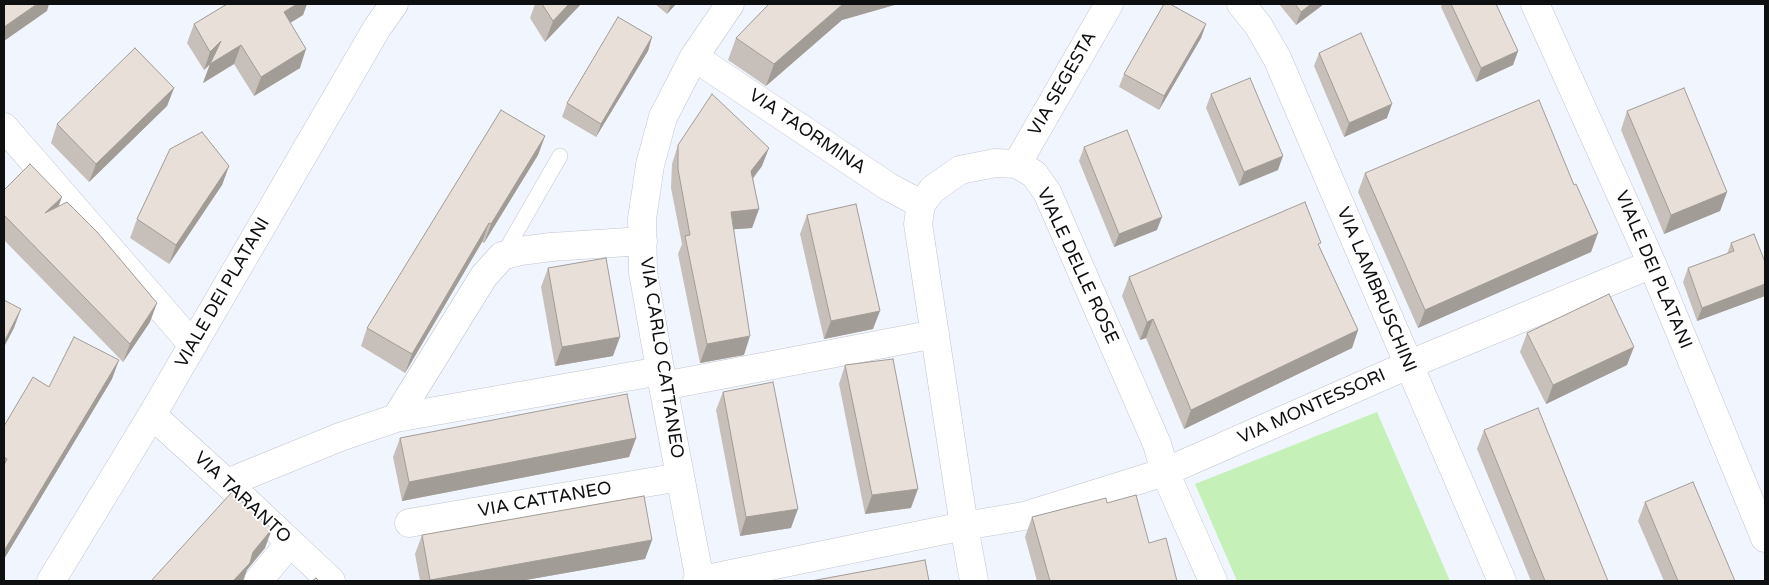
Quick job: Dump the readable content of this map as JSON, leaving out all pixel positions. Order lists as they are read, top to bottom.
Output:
{
  "streets": {
    "street": [
      "VIA SEGESTA",
      "VIA TAORMINA",
      "VIALE DELLE ROSE",
      "VIALE DEI PLATANI",
      "VIA LAMBRUSCHINI",
      "VIA CARLO CATTANEO",
      "VIA MONTESSORI",
      "VIA TARANTO",
      "VIA CATTANEO"
    ]
  },
  "crossings": [
    ["VIA SEGESTA", "VIALE DELLE ROSE"],
    ["VIA TAORMINA", "VIA CARLO CATTANEO"],
    ["VIALE DELLE ROSE", "VIA MONTESSORI"],
    ["VIALE DEI PLATANI", "VIA MONTESSORI"],
    ["VIALE DEI PLATANI", "VIA TARANTO"],
    ["VIA LAMBRUSCHINI", "VIA MONTESSORI"],
    ["VIA CARLO CATTANEO", "VIA MONTESSORI"],
    ["VIA CARLO CATTANEO", "VIA CATTANEO"]
  ]
}
